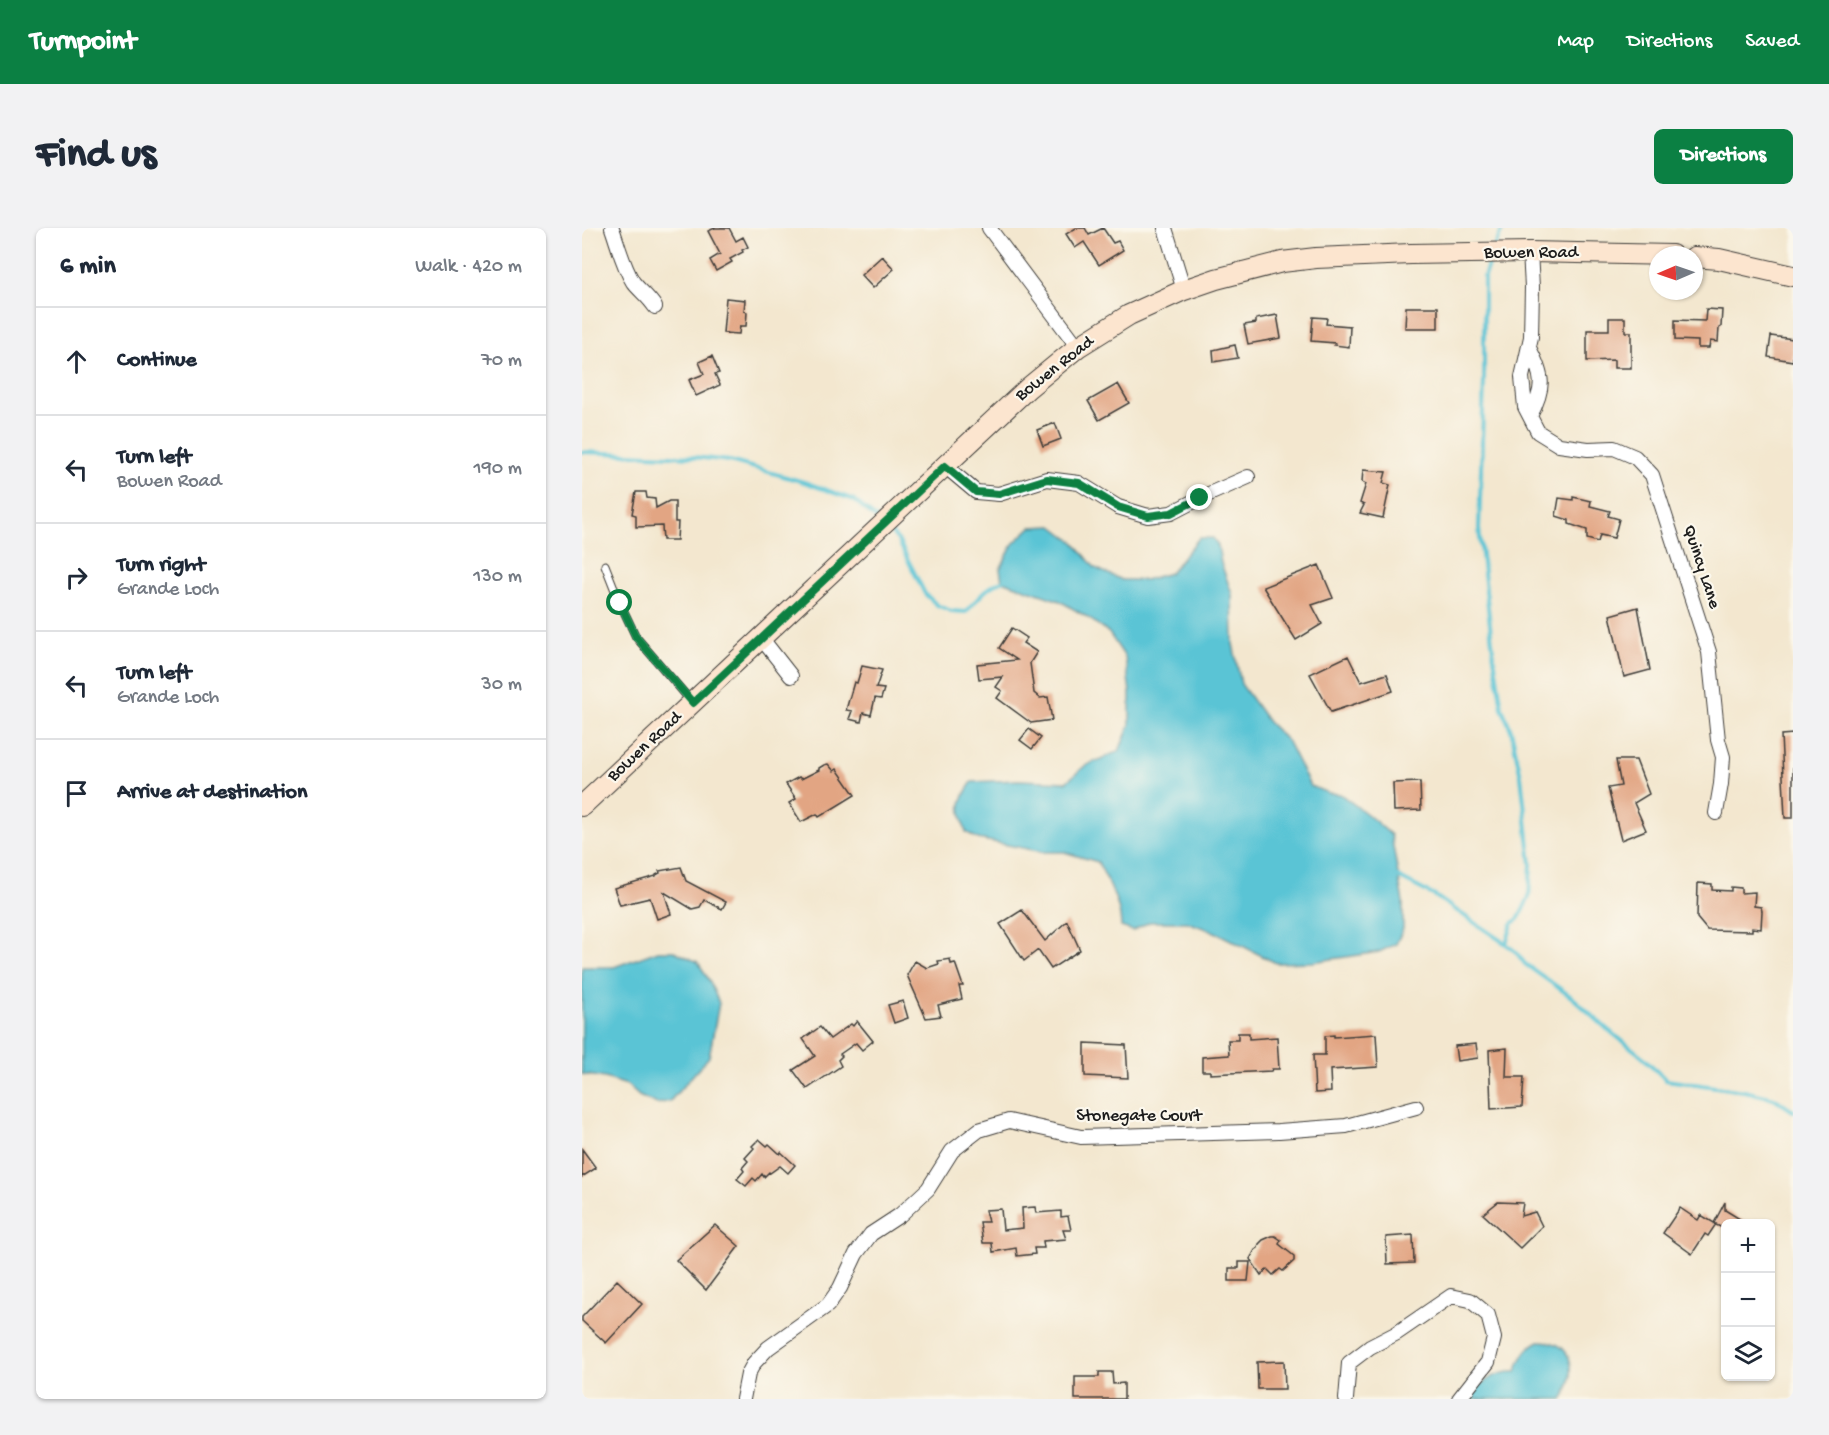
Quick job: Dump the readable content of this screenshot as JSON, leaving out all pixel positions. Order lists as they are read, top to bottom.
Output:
{
  "streets": {
    "street": ["Bowen Road", "Quincy Lane", "Stonegate Court"]
  },
  "crossings": [
    ["Bowen Road", "Quincy Lane"]
  ],
  "north": "left",
  "page": {
    "header": "Turnpoint",
    "nav": ["Map", "Directions", "Saved"],
    "buttons": "Directions",
    "title": "Find us",
    "heading": ["6 min", "Walk · 420 m"],
    "list": [
      ["Continue", "70 m"],
      ["Turn left", "Bowen Road", "190 m"],
      ["Turn right", "Grande Loch", "130 m"],
      ["Turn left", "Grande Loch", "30 m"],
      "Arrive at destination"
    ],
    "map_buttons": ["+", "−"]
  }
}
